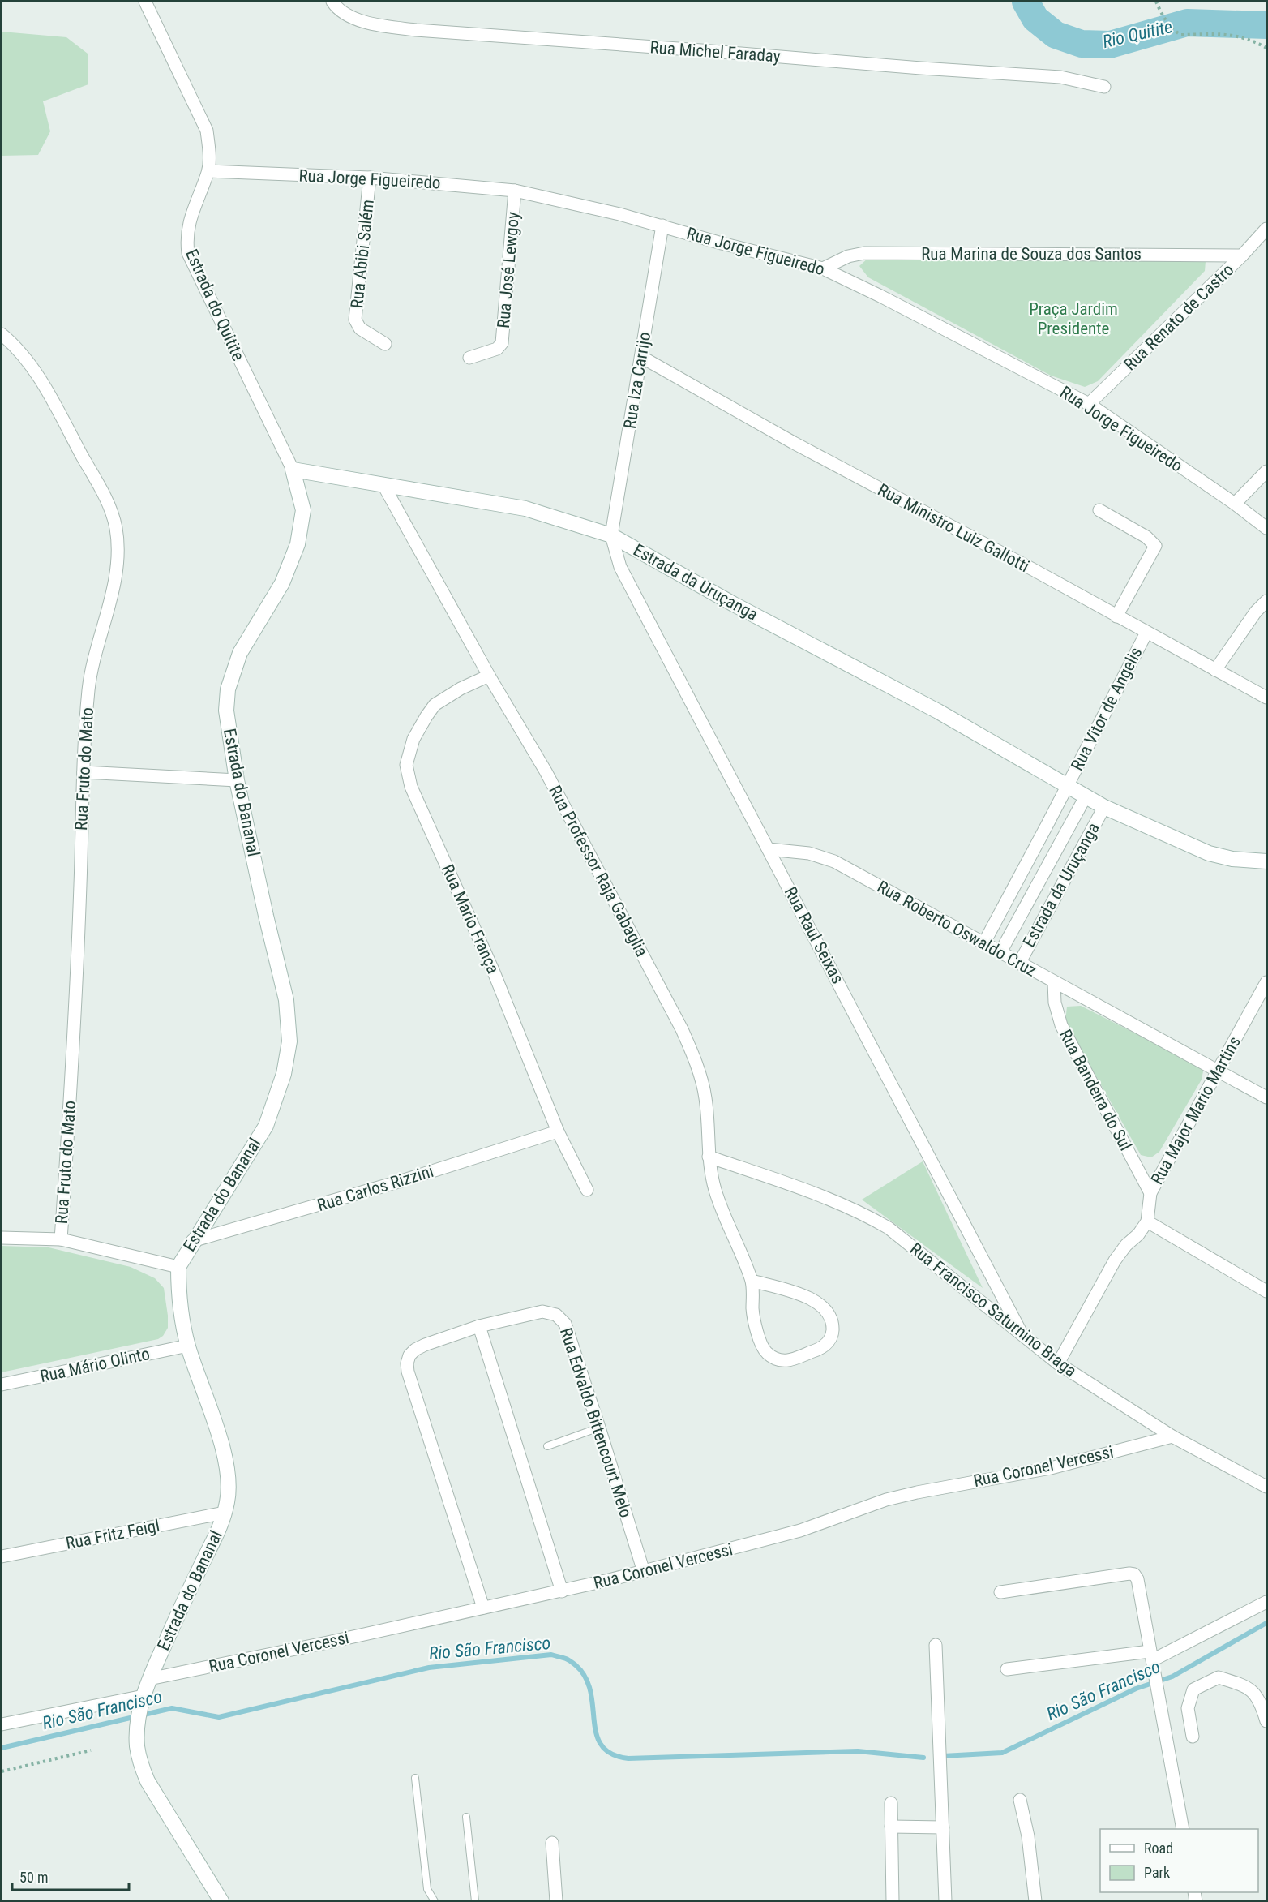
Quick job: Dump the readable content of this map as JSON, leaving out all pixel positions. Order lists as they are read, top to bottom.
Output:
{
  "streets": {
    "street": [
      "Rua Michel Faraday",
      "Rua Jorge Figueiredo",
      "Rua Abibi Salém",
      "Rua Marina de Souza dos Santos",
      "Rua José Lewgoy",
      "Estrada do Quitite",
      "Rua Renato de Castro",
      "Rua Iza Carrijo",
      "Rua Ministro Luiz Gallotti",
      "Estrada da Uruçanga",
      "Rua Vitor de Angelis",
      "Rua Fruto do Mato",
      "Estrada do Bananal",
      "Rua Professor Raja Gabaglia",
      "Rua Mario França",
      "Rua Roberto Oswaldo Cruz",
      "Rua Raul Seixas",
      "Rua Bandeira do Sul",
      "Rua Major Mario Martins",
      "Rua Carlos Rizzini",
      "Rua Francisco Saturnino Braga",
      "Rua Mário Olinto",
      "Rua Edvaldo Bittencourt Melo",
      "Rua Coronel Vercessi",
      "Rua Fritz Feigl"
    ]
  },
  "crossings": [
    ["Rua Jorge Figueiredo", "Rua Abibi Salém"],
    ["Rua Jorge Figueiredo", "Rua Marina de Souza dos Santos"],
    ["Rua Jorge Figueiredo", "Rua José Lewgoy"],
    ["Rua Jorge Figueiredo", "Estrada do Quitite"],
    ["Rua Jorge Figueiredo", "Rua Renato de Castro"],
    ["Rua Jorge Figueiredo", "Rua Iza Carrijo"],
    ["Rua Marina de Souza dos Santos", "Rua Renato de Castro"],
    ["Estrada do Quitite", "Estrada da Uruçanga"],
    ["Estrada do Quitite", "Estrada do Bananal"],
    ["Rua Iza Carrijo", "Rua Ministro Luiz Gallotti"],
    ["Rua Iza Carrijo", "Estrada da Uruçanga"],
    ["Rua Iza Carrijo", "Rua Raul Seixas"],
    ["Rua Ministro Luiz Gallotti", "Rua Vitor de Angelis"],
    ["Estrada da Uruçanga", "Rua Vitor de Angelis"],
    ["Estrada da Uruçanga", "Estrada do Bananal"],
    ["Estrada da Uruçanga", "Rua Professor Raja Gabaglia"],
    ["Estrada da Uruçanga", "Rua Roberto Oswaldo Cruz"],
    ["Estrada da Uruçanga", "Rua Raul Seixas"],
    ["Estrada do Bananal", "Rua Carlos Rizzini"],
    ["Estrada do Bananal", "Rua Mário Olinto"],
    ["Estrada do Bananal", "Rua Coronel Vercessi"],
    ["Estrada do Bananal", "Rua Fritz Feigl"],
    ["Rua Professor Raja Gabaglia", "Rua Mario França"],
    ["Rua Professor Raja Gabaglia", "Rua Francisco Saturnino Braga"],
    ["Rua Mario França", "Rua Carlos Rizzini"],
    ["Rua Roberto Oswaldo Cruz", "Rua Raul Seixas"],
    ["Rua Roberto Oswaldo Cruz", "Rua Bandeira do Sul"],
    ["Rua Roberto Oswaldo Cruz", "Rua Major Mario Martins"],
    ["Rua Raul Seixas", "Rua Francisco Saturnino Braga"],
    ["Rua Bandeira do Sul", "Rua Major Mario Martins"],
    ["Rua Francisco Saturnino Braga", "Rua Coronel Vercessi"],
    ["Rua Edvaldo Bittencourt Melo", "Rua Coronel Vercessi"]
  ],
  "water": ["Rio Quitite", "Rio São Francisco"],
  "parks": ["Praça Jardim Presidente"],
  "legend": ["Road", "Park"],
  "scale_bar": "50 m"
}
